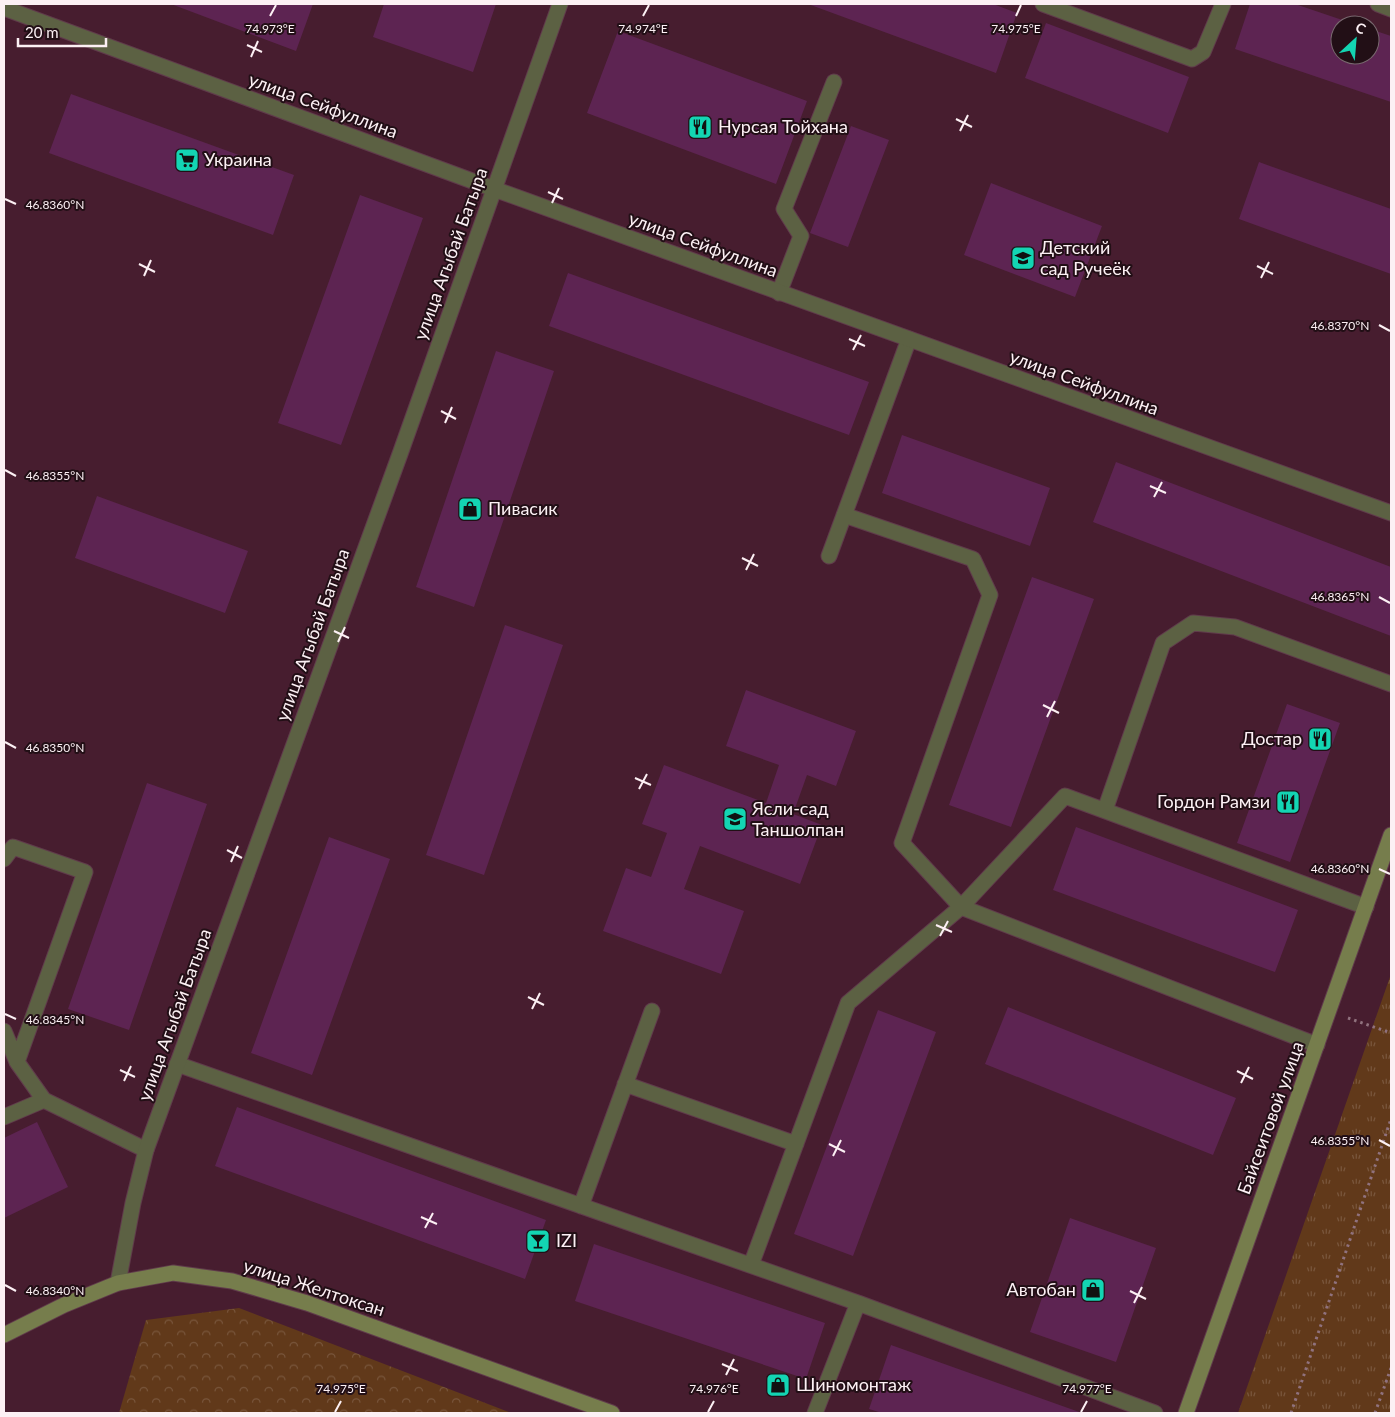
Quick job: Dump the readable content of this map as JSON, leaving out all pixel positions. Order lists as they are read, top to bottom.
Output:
{
  "streets": {
    "street": [
      "улица Сейфуллина",
      "улица Агыбай Батыра",
      "Байсеитовой улица",
      "улица Желтоксан"
    ]
  },
  "crossings": [
    ["улица Сейфуллина", "улица Агыбай Батыра"],
    ["улица Агыбай Батыра", "улица Желтоксан"]
  ],
  "places": {
    "restaurant": ["Нурсая Тойхана", "Достар", "Гордон Рамзи"],
    "supermarket": ["Украина"],
    "school or university": ["Детский сад Ручеёк", "Ясли-сад Таншолпан"],
    "shop": ["Пивасик", "Автобан", "Шиномонтаж"],
    "bar": ["IZI"]
  },
  "scale_bar": "20 m",
  "north": "top right",
  "coordinates": [
    "74.973°E",
    "74.974°E",
    "74.975°E",
    "46.8360°N",
    "46.8370°N",
    "46.8355°N",
    "46.8365°N",
    "46.8350°N",
    "46.8345°N",
    "46.8340°N",
    "74.976°E",
    "74.977°E"
  ]
}
